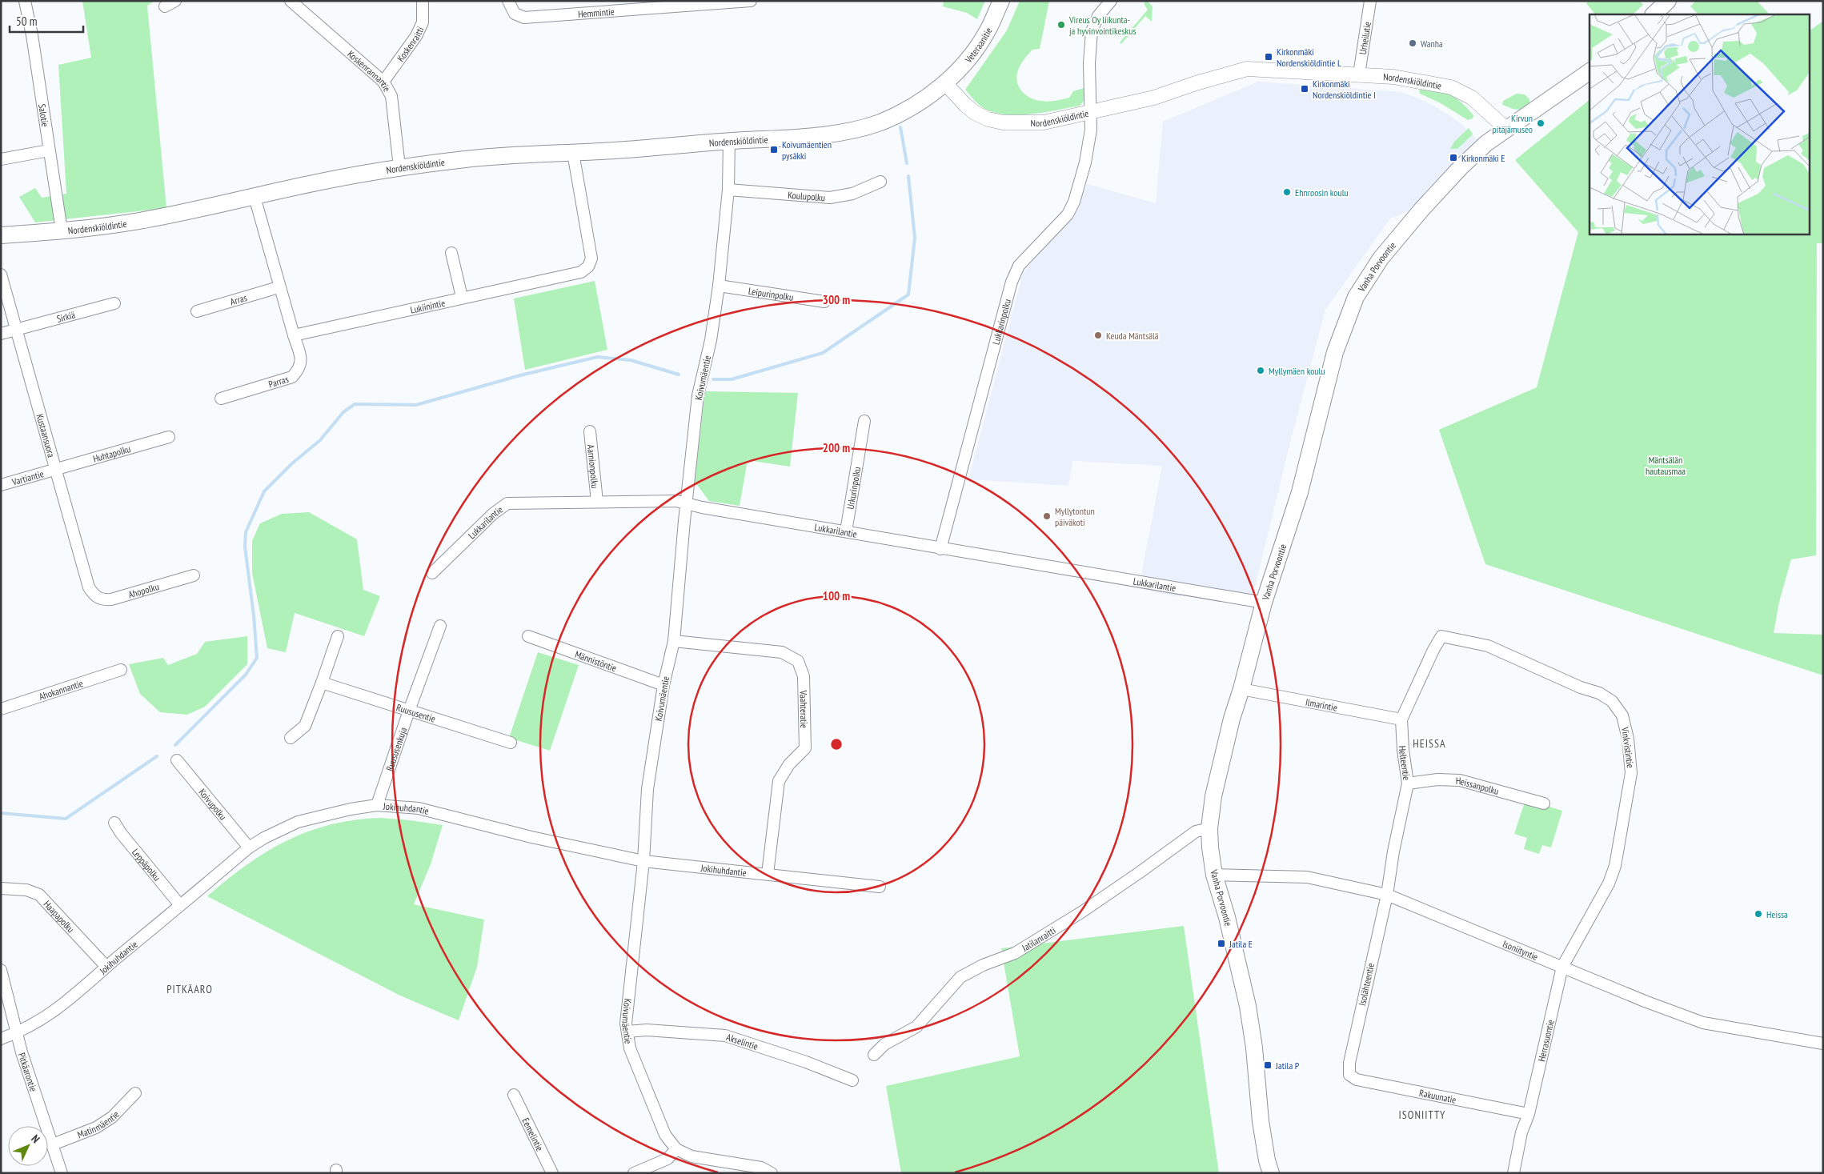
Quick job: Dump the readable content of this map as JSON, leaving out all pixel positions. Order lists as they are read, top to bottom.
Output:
{
  "streets": {
    "main road": ["Veteraanitie", "Nordenskiöldintie", "Vanha Porvoontie"],
    "street": [
      "Hemmintie",
      "Urheilutie",
      "Koskenraitti",
      "Koskenrannantie",
      "Salotie",
      "Koulupolku",
      "Leipurinpolku",
      "Arras",
      "Lukiinintie",
      "Sirkiä",
      "Lukkarinpolku",
      "Koivumäentie",
      "Parras",
      "Kustaansuora",
      "Huhtapolku",
      "Aarnionpolku",
      "Vartiantie",
      "Urkurinpolku",
      "Lukkarilantie",
      "Ahopolku",
      "Männistöntie",
      "Ahokannantie",
      "Ilmarintie",
      "Vaahteratie",
      "Ruususentie",
      "Vinkvistintie",
      "Ruususenkuja",
      "Helteentie",
      "Heissanpolku",
      "Koivupolku",
      "Jokihuhdantie",
      "Leppäpolku",
      "Haapapolku",
      "Jatilanraitti",
      "Isoniityntie",
      "Isolähteentie",
      "Herrasuontie",
      "Akselintie",
      "Pitkäarontie",
      "Rakuunatie",
      "Matinmäentie",
      "Eemelintie"
    ]
  },
  "crossings": [
    ["Urheilutie", "Nordenskiöldintie"],
    ["Koskenraitti", "Koskenrannantie"],
    ["Veteraanitie", "Nordenskiöldintie"],
    ["Koskenrannantie", "Nordenskiöldintie"],
    ["Nordenskiöldintie", "Salotie"],
    ["Nordenskiöldintie", "Vanha Porvoontie"],
    ["Nordenskiöldintie", "Lukiinintie"],
    ["Nordenskiöldintie", "Lukkarinpolku"],
    ["Nordenskiöldintie", "Koivumäentie"],
    ["Koulupolku", "Koivumäentie"],
    ["Vanha Porvoontie", "Lukkarilantie"],
    ["Vanha Porvoontie", "Ilmarintie"],
    ["Vanha Porvoontie", "Jatilanraitti"],
    ["Vanha Porvoontie", "Isoniityntie"],
    ["Leipurinpolku", "Koivumäentie"],
    ["Lukiinintie", "Parras"],
    ["Sirkiä", "Kustaansuora"],
    ["Lukkarinpolku", "Lukkarilantie"],
    ["Koivumäentie", "Lukkarilantie"],
    ["Koivumäentie", "Männistöntie"],
    ["Koivumäentie", "Vaahteratie"],
    ["Koivumäentie", "Jokihuhdantie"],
    ["Koivumäentie", "Akselintie"],
    ["Kustaansuora", "Huhtapolku"],
    ["Kustaansuora", "Vartiantie"],
    ["Kustaansuora", "Ahopolku"],
    ["Huhtapolku", "Vartiantie"],
    ["Aarnionpolku", "Lukkarilantie"],
    ["Urkurinpolku", "Lukkarilantie"],
    ["Ilmarintie", "Helteentie"],
    ["Vaahteratie", "Jokihuhdantie"],
    ["Ruususentie", "Ruususenkuja"],
    ["Vinkvistintie", "Helteentie"],
    ["Vinkvistintie", "Isoniityntie"],
    ["Vinkvistintie", "Herrasuontie"],
    ["Ruususenkuja", "Jokihuhdantie"],
    ["Helteentie", "Heissanpolku"],
    ["Helteentie", "Isoniityntie"],
    ["Helteentie", "Isolähteentie"],
    ["Koivupolku", "Jokihuhdantie"],
    ["Jokihuhdantie", "Leppäpolku"],
    ["Jokihuhdantie", "Haapapolku"],
    ["Jokihuhdantie", "Pitkäarontie"],
    ["Isoniityntie", "Isolähteentie"],
    ["Isoniityntie", "Herrasuontie"],
    ["Isolähteentie", "Rakuunatie"],
    ["Herrasuontie", "Rakuunatie"],
    ["Pitkäarontie", "Matinmäentie"]
  ],
  "districts": ["HEISSA", "PITKÄARO", "ISONIITTY"],
  "parks": ["Mäntsälän hautausmaa"],
  "places": {
    "other": [
      "Vireus Oy liikunta- ja hyvinvointikeskus",
      "Wanha",
      "Kirvun pitäjämuseo",
      "Ehnroosin koulu",
      "Keuda Mäntsälä",
      "Myllymäen koulu",
      "Myllytontun päiväkoti",
      "Heissa"
    ],
    "transit": [
      "Kirkonmäki Nordenskiöldintie L",
      "Kirkonmäki Nordenskiöldintie I",
      "Koivumäentien pysäkki",
      "Kirkonmäki E",
      "Jatila E",
      "Jatila P"
    ]
  },
  "scale_bar": "50 m",
  "north": "top right",
  "rings": ["300 m", "200 m", "100 m"]
}
